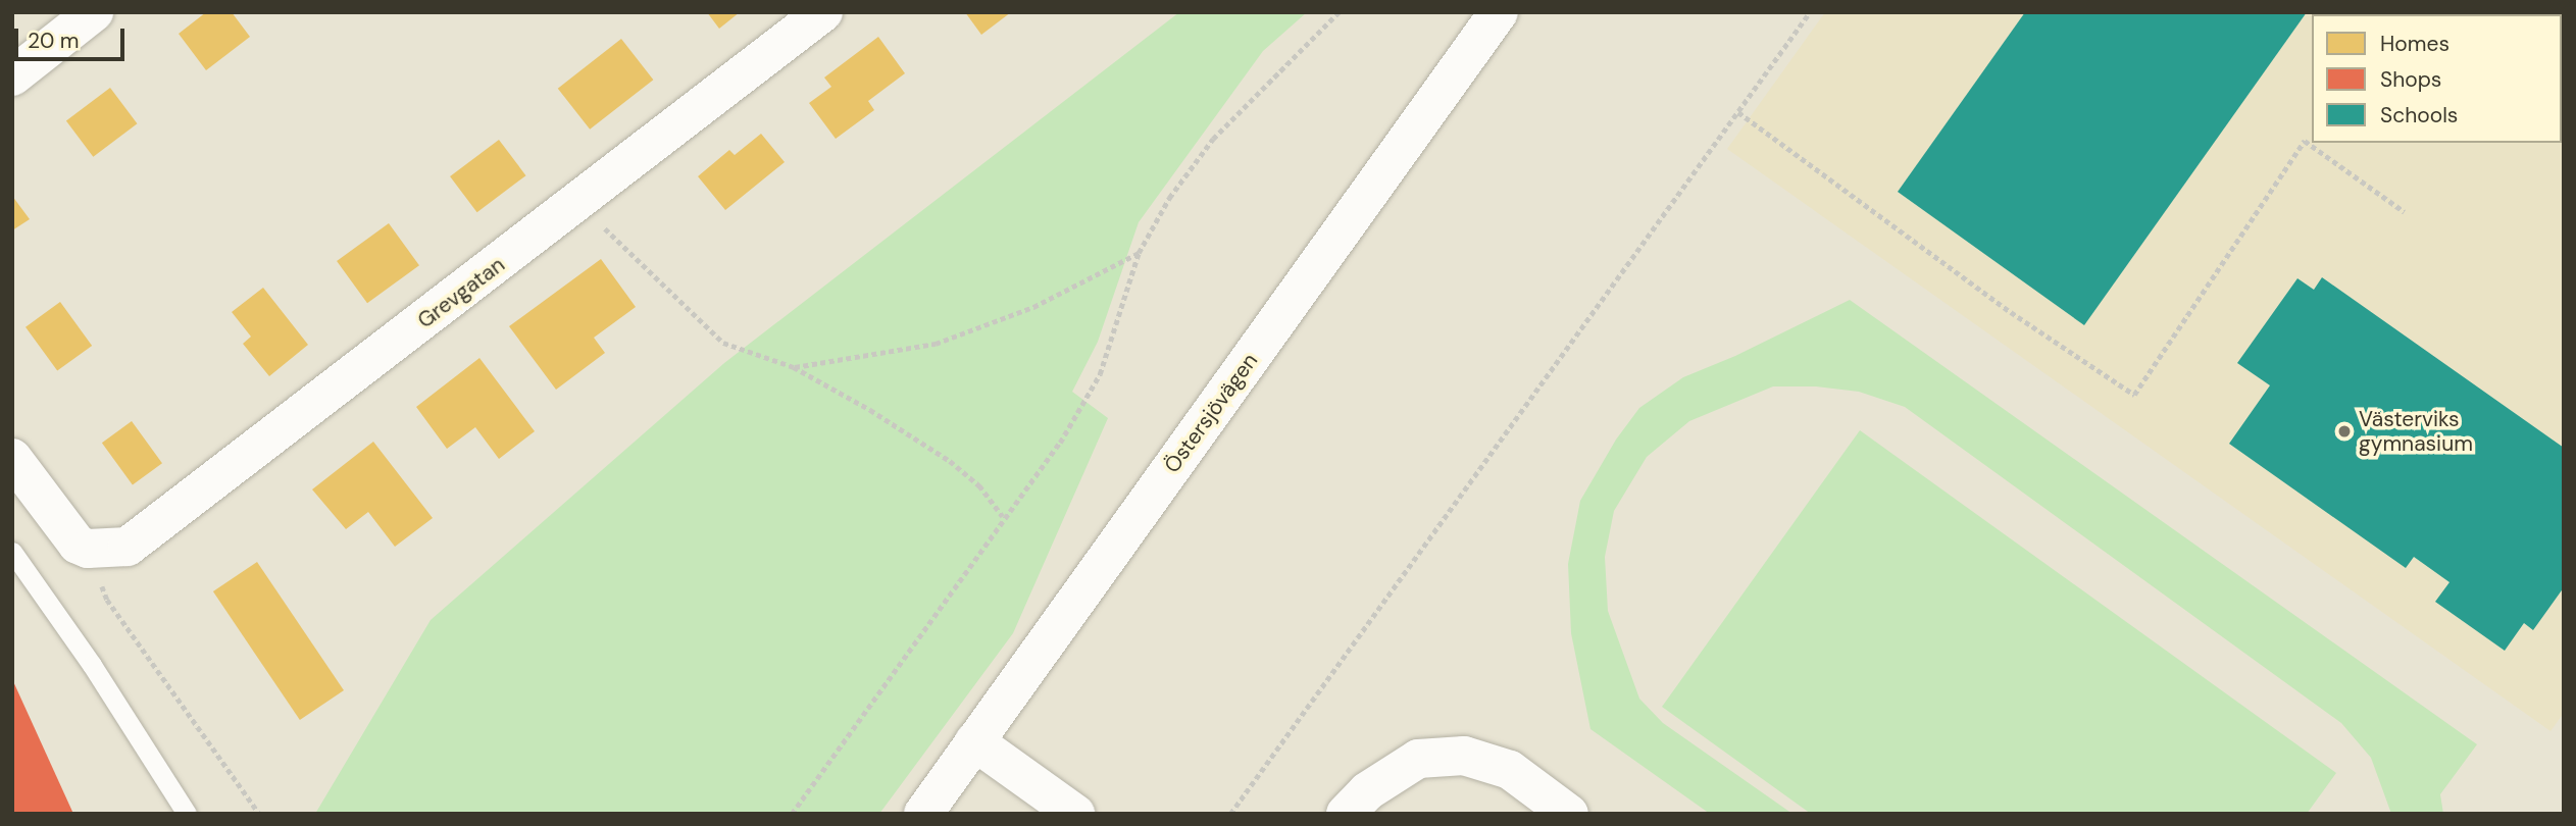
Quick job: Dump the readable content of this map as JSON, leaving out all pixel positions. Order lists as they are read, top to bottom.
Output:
{
  "streets": {
    "street": ["Grevgatan", "Östersjövägen"]
  },
  "places": ["Västerviks gymnasium"],
  "legend": ["Homes", "Shops", "Schools"],
  "scale_bar": "20 m"
}
